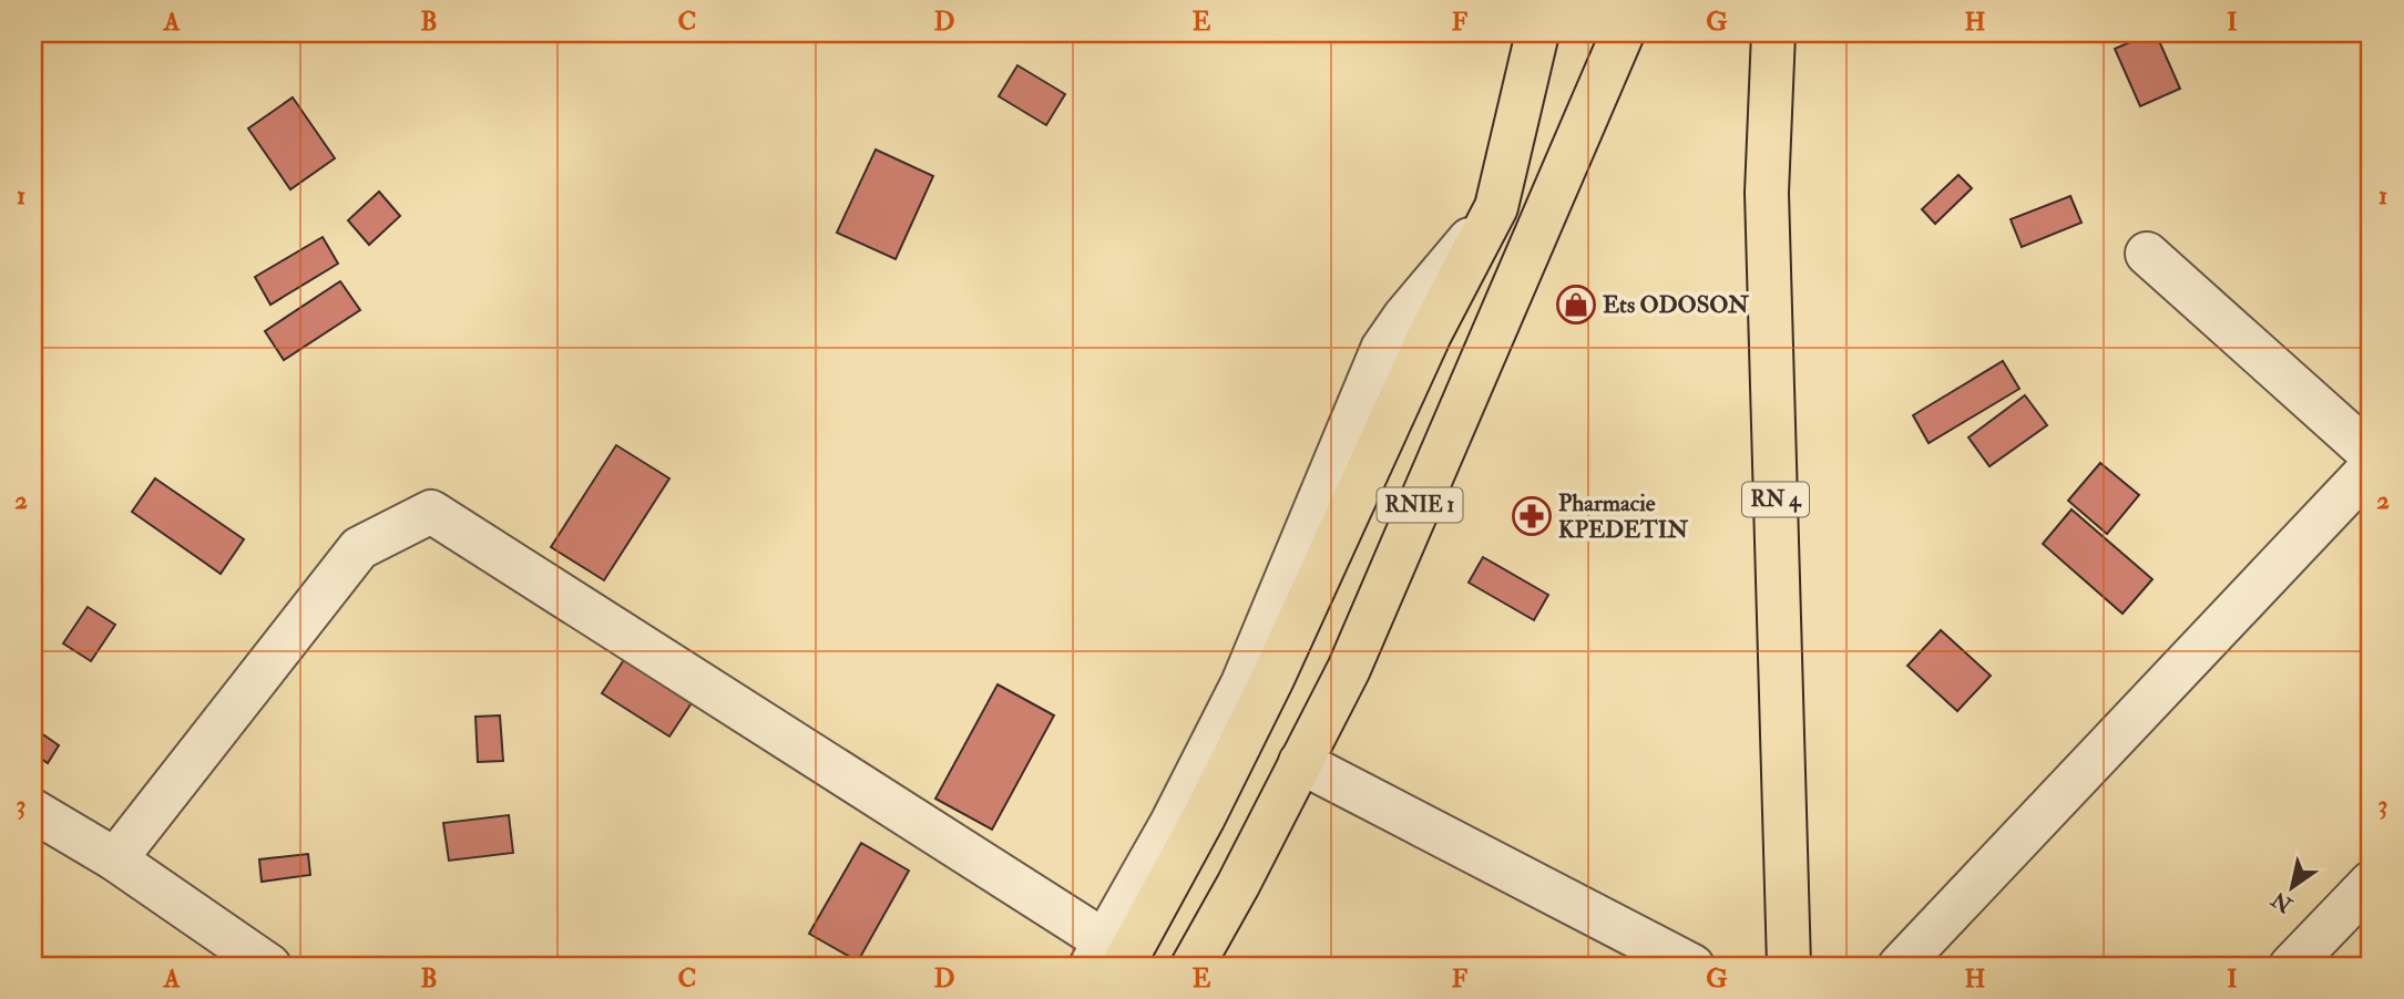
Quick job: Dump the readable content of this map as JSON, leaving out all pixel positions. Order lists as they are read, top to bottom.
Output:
{
  "streets": {
    "main road": ["RN 4", "RNIE 1"]
  },
  "places": {
    "shop": ["Ets ODOSON"],
    "pharmacy": ["Pharmacie KPEDETIN"]
  },
  "north": "bottom left",
  "grid": {
    "columns": [
      "A",
      "B",
      "C",
      "D",
      "E",
      "F",
      "G",
      "H",
      "I"
    ],
    "rows": ["1", "2", "3"]
  }
}
